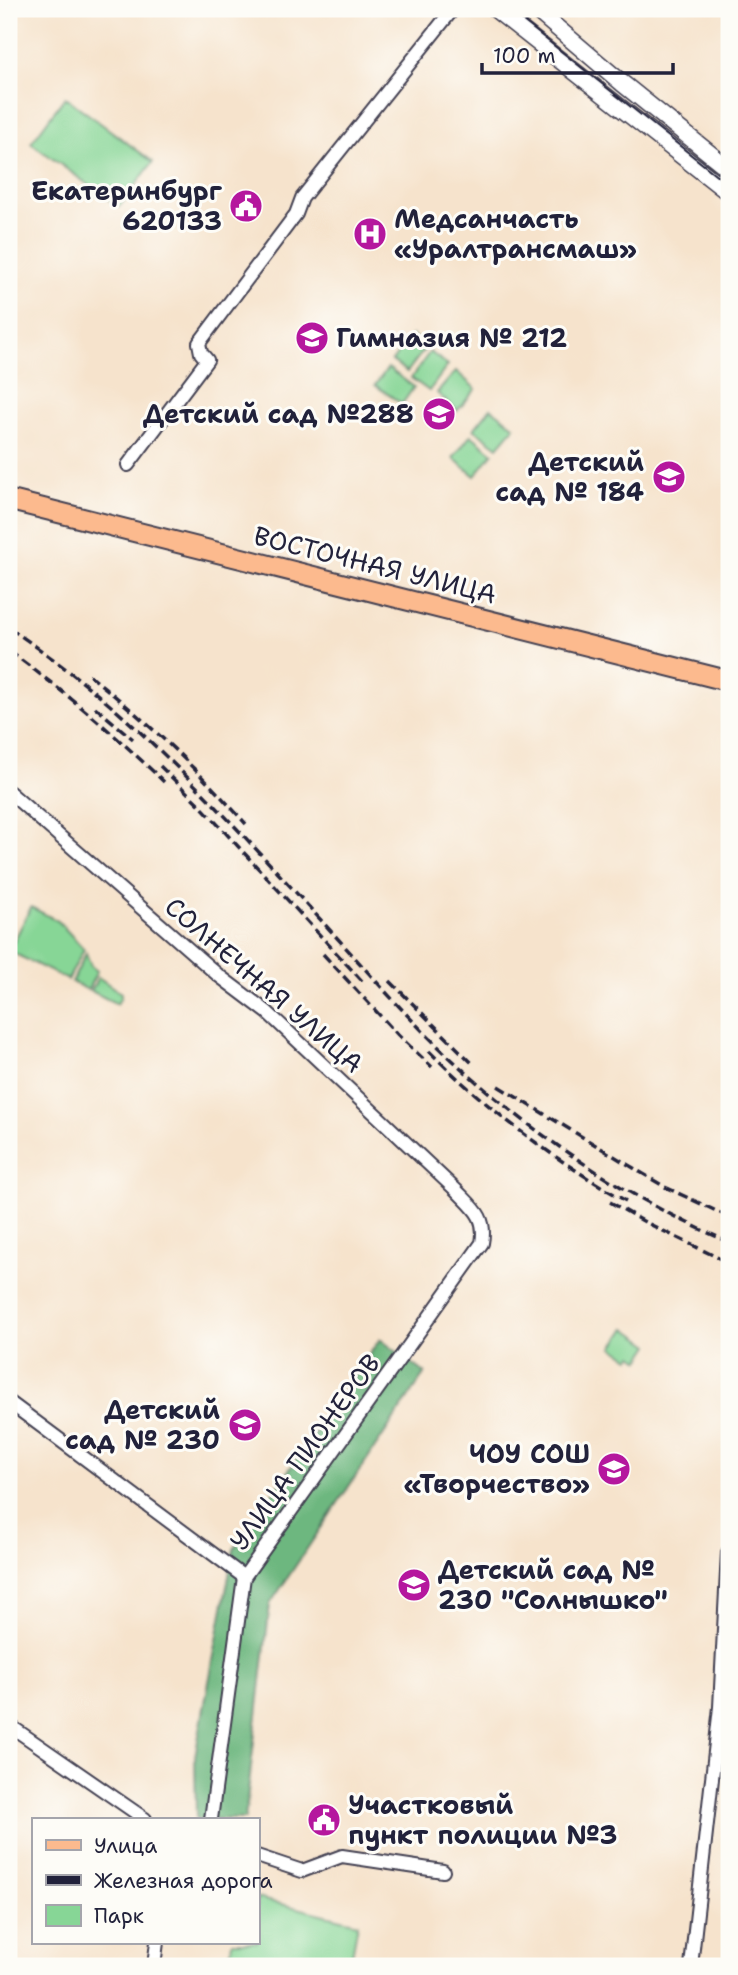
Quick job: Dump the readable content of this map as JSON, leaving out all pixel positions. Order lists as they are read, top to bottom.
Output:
{
  "streets": {
    "main road": ["ВОСТОЧНАЯ УЛИЦА"],
    "street": ["СОЛНЕЧНАЯ УЛИЦА", "УЛИЦА ПИОНЕРОВ"]
  },
  "crossings": [
    ["СОЛНЕЧНАЯ УЛИЦА", "УЛИЦА ПИОНЕРОВ"]
  ],
  "places": {
    "public building": ["Екатеринбург 620133", "Участковый пункт полиции №3"],
    "hospital": ["Медсанчасть «Уралтрансмаш»"],
    "school or university": [
      "Гимназия № 212",
      "Детский сад №288",
      "Детский сад № 184",
      "Детский сад № 230",
      "ЧОУ СОШ «Творчество»",
      "Детский сад № 230 \"Солнышко\""
    ]
  },
  "legend": ["Улица", "Железная дорога", "Парк"],
  "scale_bar": "100 m"
}
